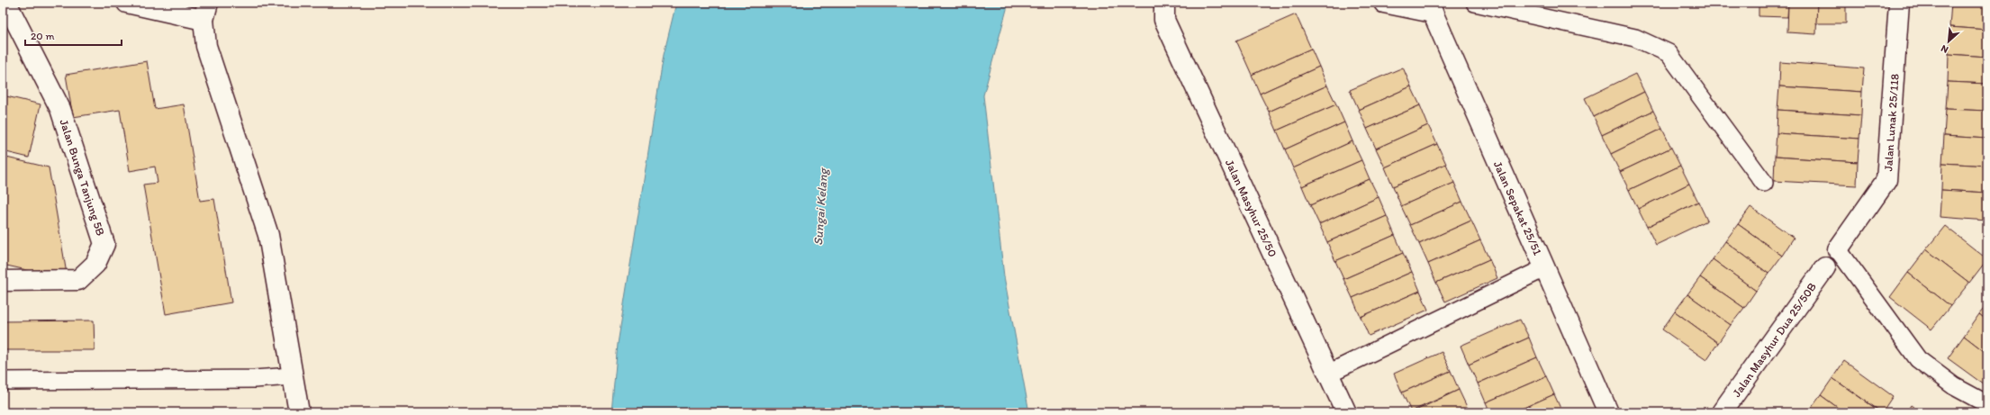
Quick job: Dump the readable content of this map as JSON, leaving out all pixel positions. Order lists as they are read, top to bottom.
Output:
{
  "streets": {
    "street": [
      "Jalan Lunak 25/118",
      "Jalan Bunga Tanjung 5B",
      "Jalan Masyhur 25/50",
      "Jalan Sepakat 25/51",
      "Jalan Masyhur Dua 25/50B"
    ]
  },
  "water": ["Sungai Kelang"],
  "scale_bar": "20 m",
  "north": "bottom left"
}
